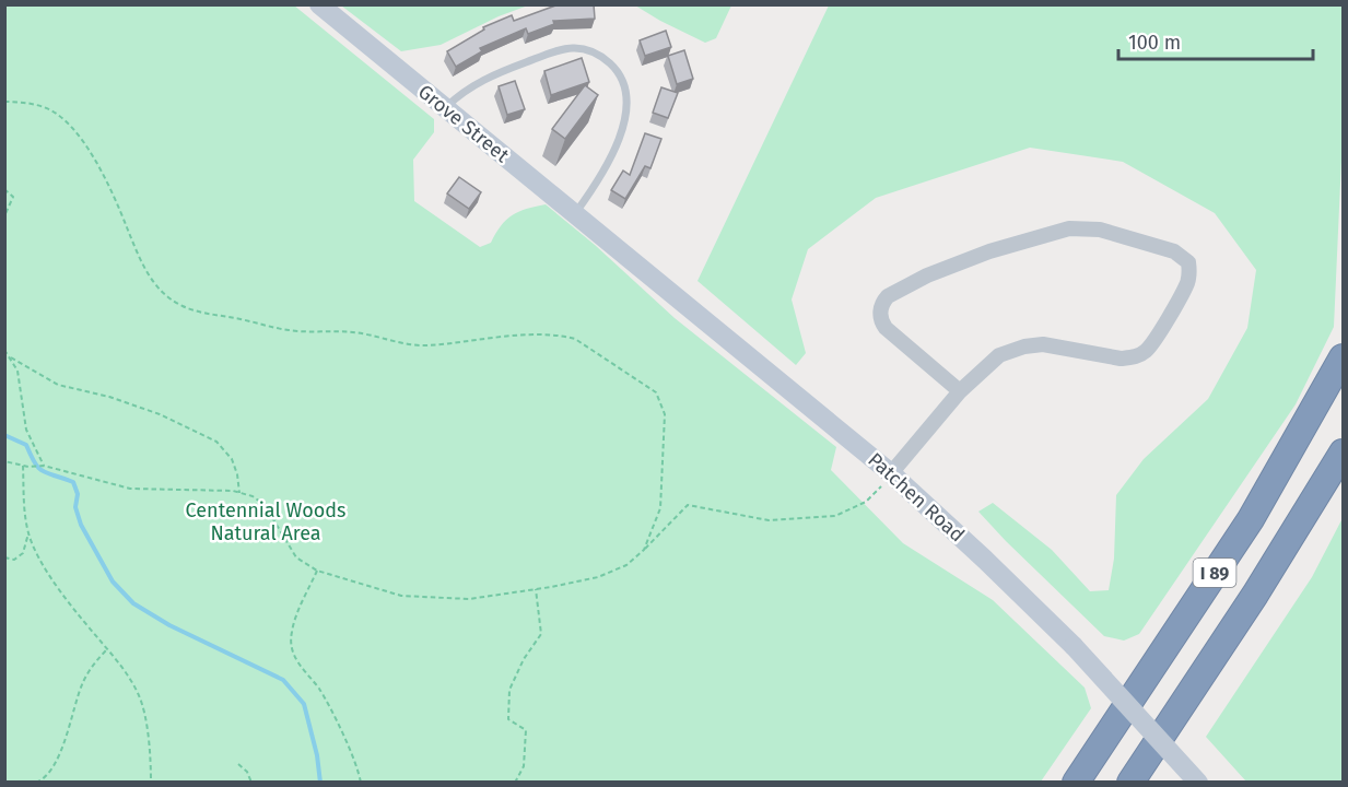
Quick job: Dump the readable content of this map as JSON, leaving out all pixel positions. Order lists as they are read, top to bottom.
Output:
{
  "streets": {
    "highway": ["I 89"],
    "street": ["Grove Street", "Patchen Road"]
  },
  "crossings": [
    ["Grove Street", "Patchen Road"]
  ],
  "parks": ["Centennial Woods Natural Area"],
  "scale_bar": "100 m"
}
